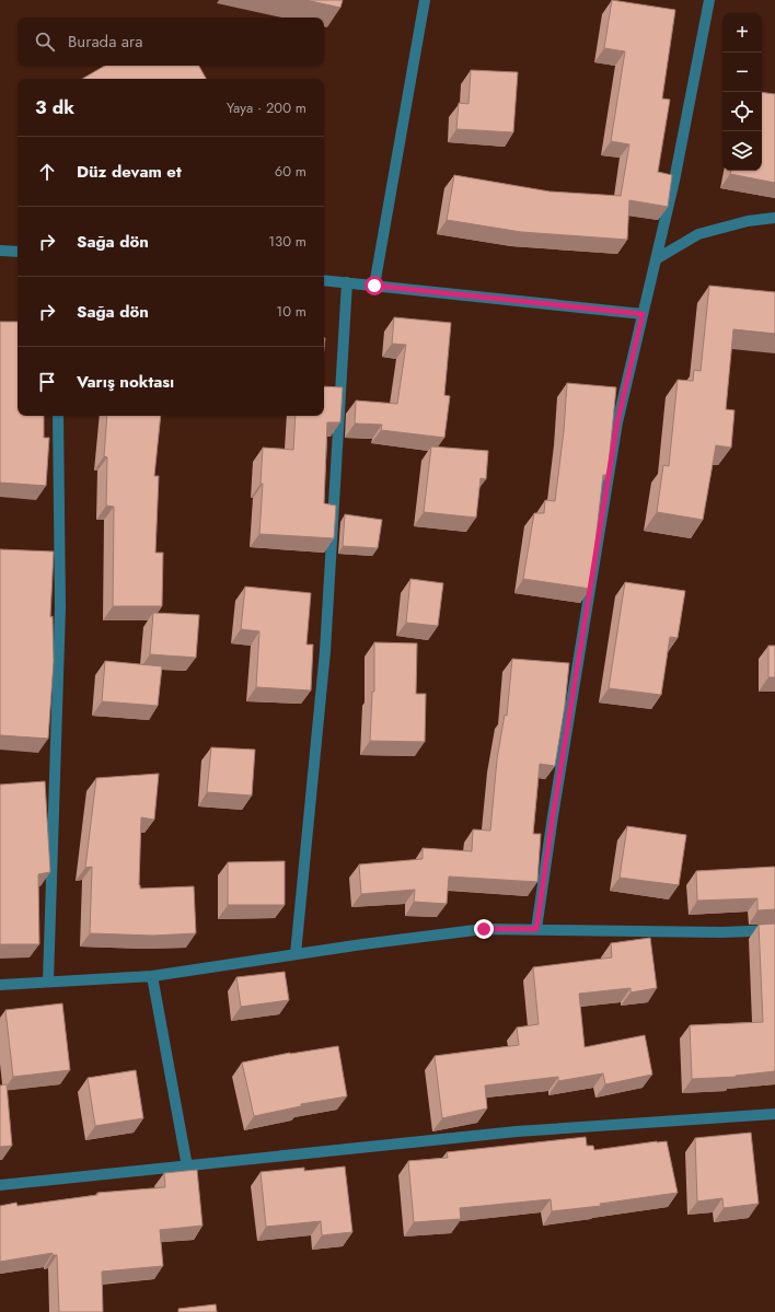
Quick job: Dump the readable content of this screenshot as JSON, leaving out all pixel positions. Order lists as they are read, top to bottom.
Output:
{
  "page": {
    "map_buttons": ["+", "−"],
    "search": "Burada ara",
    "heading": ["3 dk", "Yaya · 200 m"],
    "list": [
      ["Düz devam et", "60 m"],
      ["Sağa dön", "130 m"],
      ["Sağa dön", "10 m"],
      "Varış noktası"
    ]
  }
}
